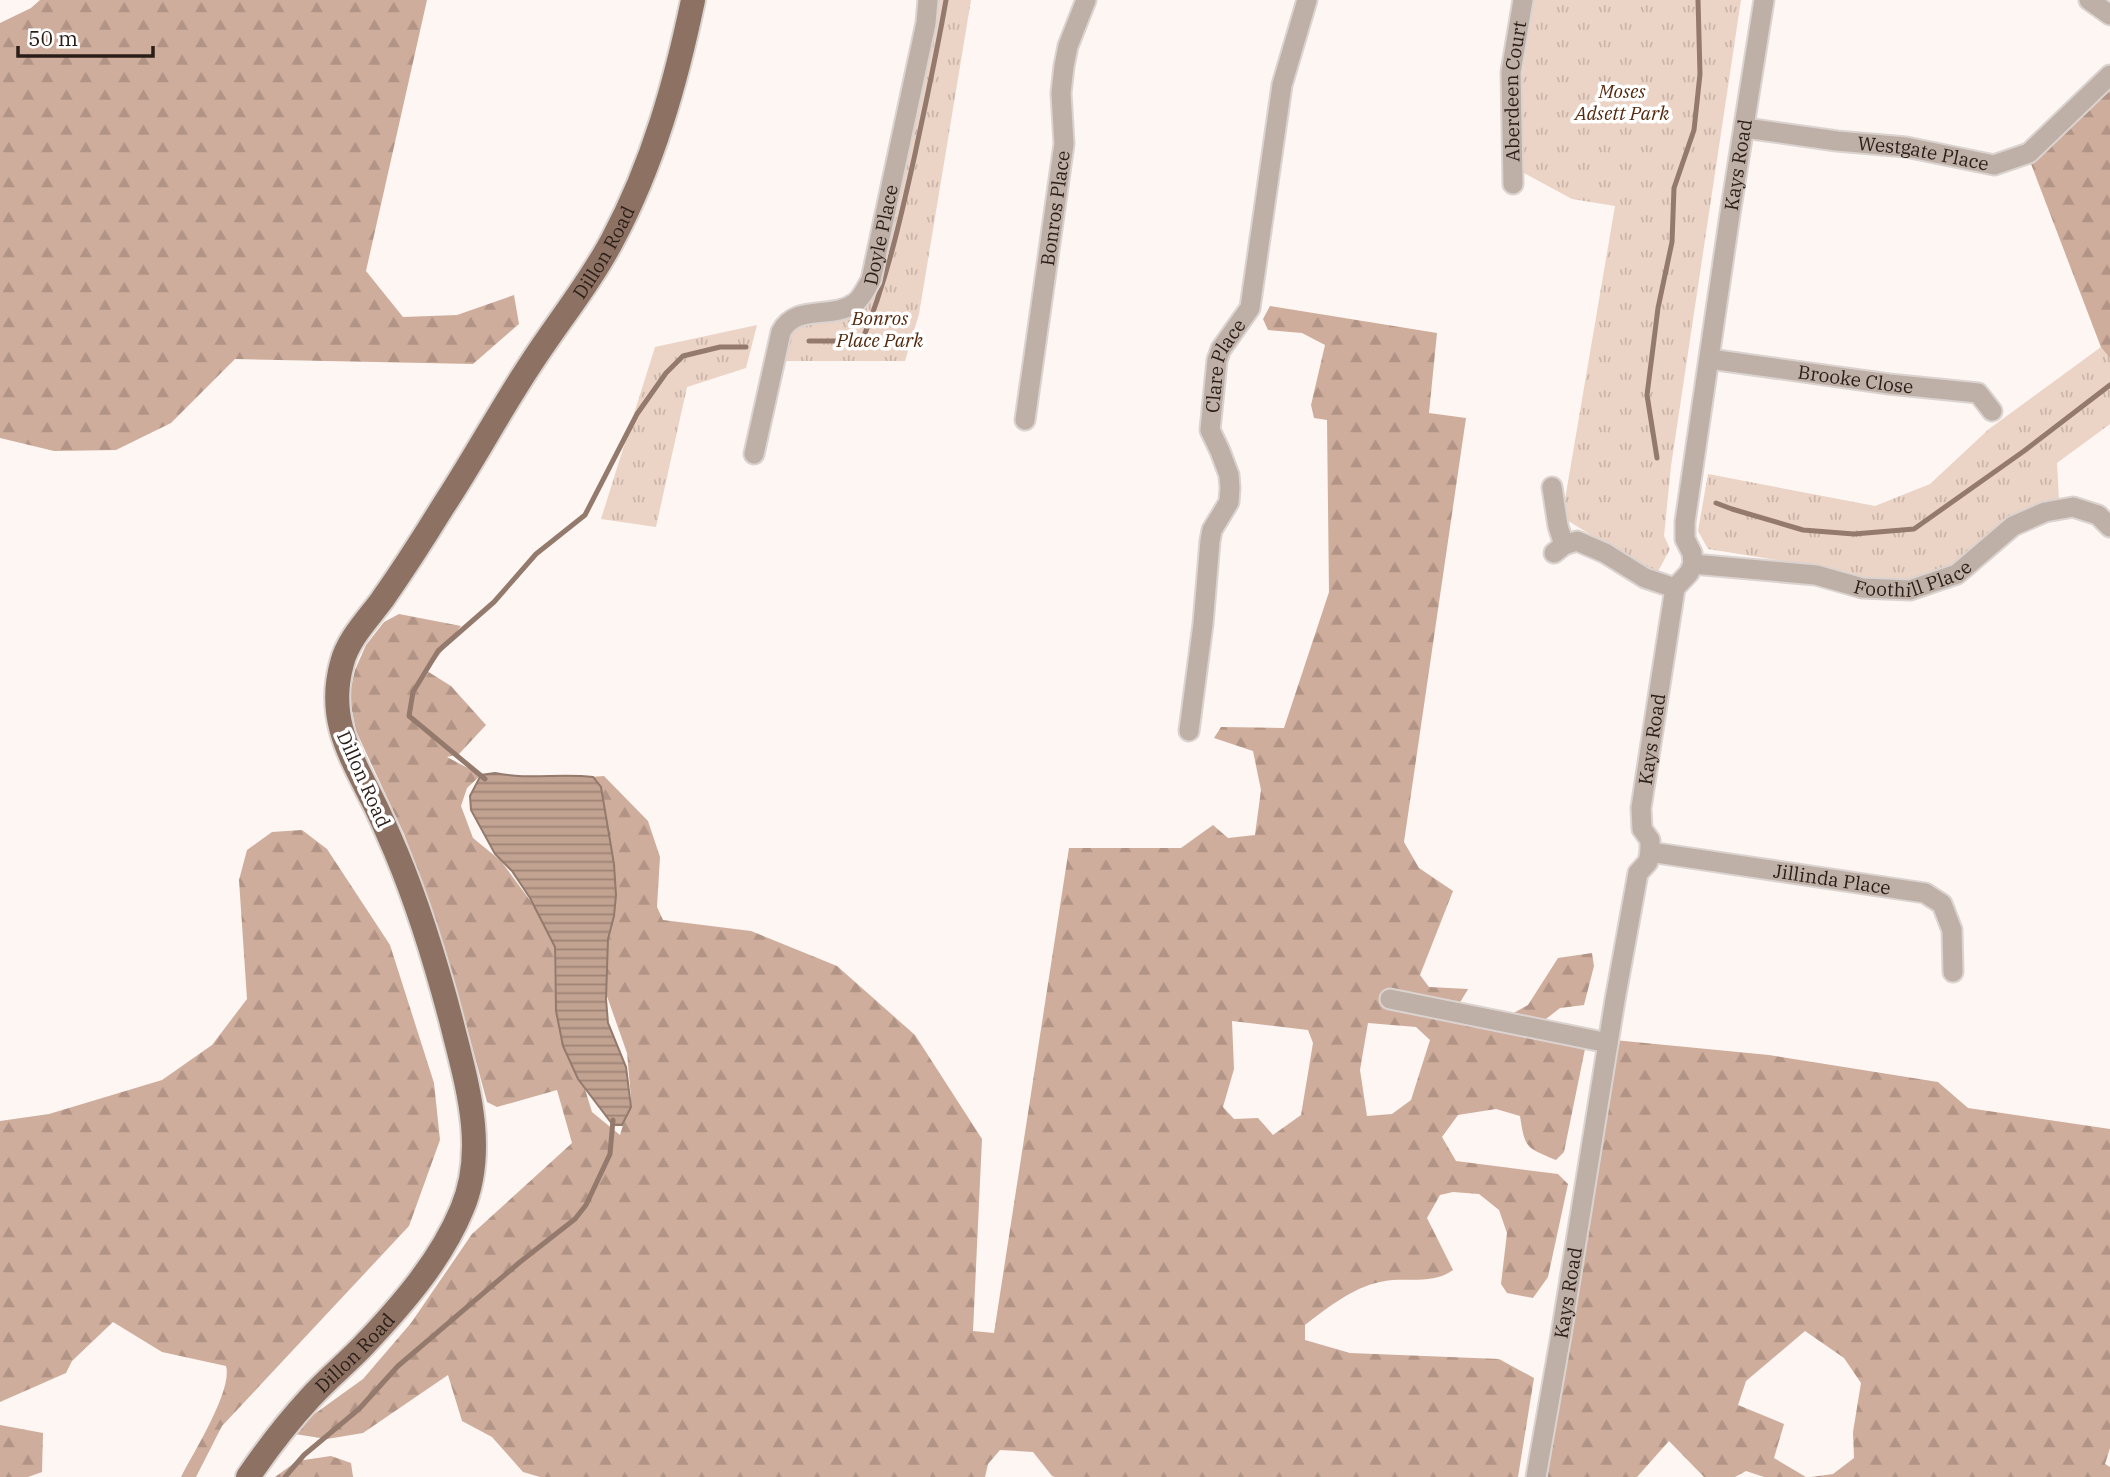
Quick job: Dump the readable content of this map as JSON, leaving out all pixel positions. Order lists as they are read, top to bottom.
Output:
{
  "streets": {
    "main road": ["Dillon Road"],
    "street": [
      "Aberdeen Court",
      "Westgate Place",
      "Kays Road",
      "Bonros Place",
      "Doyle Place",
      "Clare Place",
      "Brooke Close",
      "Foothill Place",
      "Jillinda Place"
    ]
  },
  "crossings": [
    ["Westgate Place", "Kays Road"],
    ["Kays Road", "Brooke Close"],
    ["Kays Road", "Foothill Place"],
    ["Kays Road", "Jillinda Place"]
  ],
  "parks": ["Moses Adsett Park", "Bonros Place Park"],
  "scale_bar": "50 m"
}
